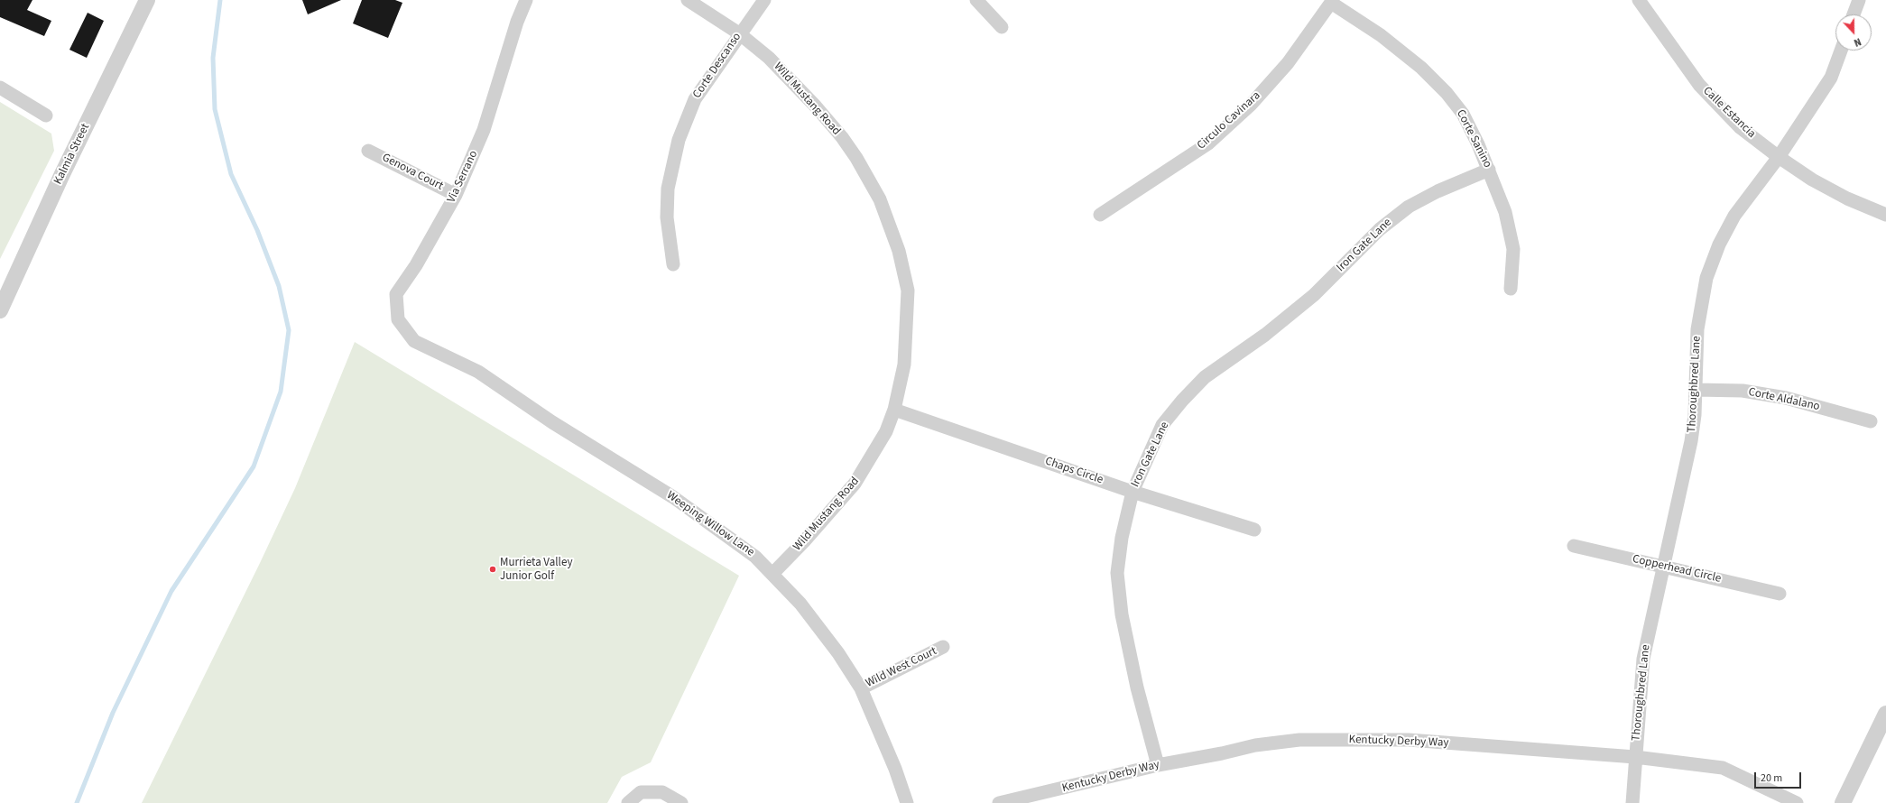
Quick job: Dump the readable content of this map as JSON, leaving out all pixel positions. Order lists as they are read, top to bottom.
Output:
{
  "streets": {
    "street": [
      "Corte Descanso",
      "Wild Mustang Road",
      "Calle Estancia",
      "Circulo Cavinara",
      "Corte Sanino",
      "Kalmia Street",
      "Genova Court",
      "Via Serrano",
      "Iron Gate Lane",
      "Thoroughbred Lane",
      "Corte Aldalano",
      "Chaps Circle",
      "Weeping Willow Lane",
      "Copperhead Circle",
      "Wild West Court",
      "Kentucky Derby Way"
    ]
  },
  "crossings": [
    ["Corte Descanso", "Wild Mustang Road"],
    ["Wild Mustang Road", "Chaps Circle"],
    ["Wild Mustang Road", "Weeping Willow Lane"],
    ["Calle Estancia", "Thoroughbred Lane"],
    ["Circulo Cavinara", "Corte Sanino"],
    ["Corte Sanino", "Iron Gate Lane"],
    ["Genova Court", "Via Serrano"],
    ["Via Serrano", "Weeping Willow Lane"],
    ["Iron Gate Lane", "Chaps Circle"],
    ["Iron Gate Lane", "Kentucky Derby Way"],
    ["Thoroughbred Lane", "Corte Aldalano"],
    ["Thoroughbred Lane", "Copperhead Circle"],
    ["Thoroughbred Lane", "Kentucky Derby Way"],
    ["Weeping Willow Lane", "Wild West Court"]
  ],
  "places": ["Murrieta Valley Junior Golf"],
  "scale_bar": "20 m",
  "north": "bottom"
}
